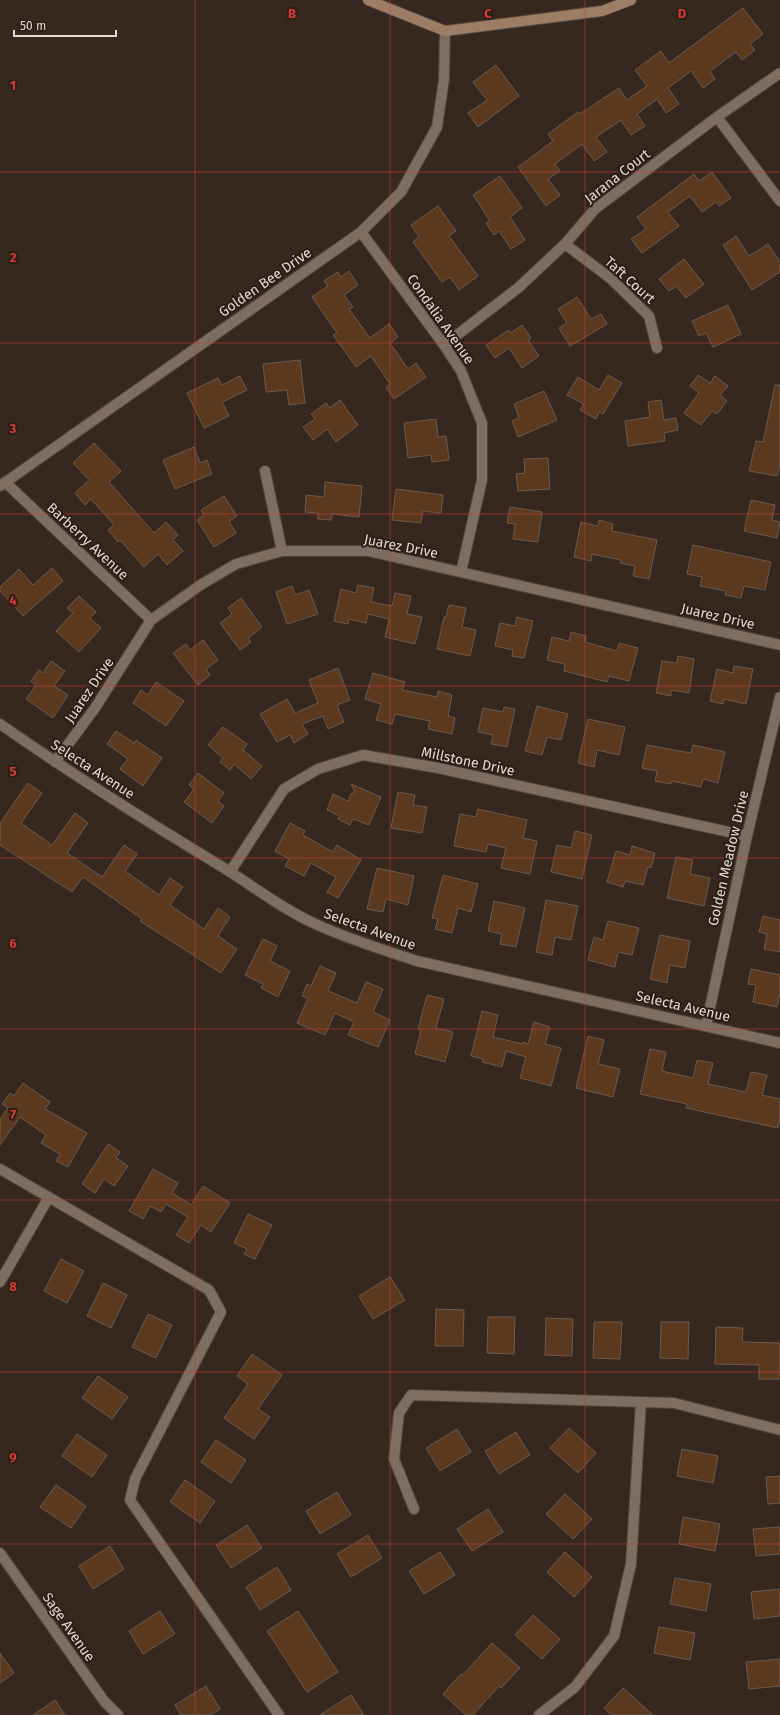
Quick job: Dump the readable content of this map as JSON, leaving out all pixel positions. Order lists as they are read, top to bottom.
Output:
{
  "streets": {
    "street": [
      "Jarana Court",
      "Taft Court",
      "Golden Bee Drive",
      "Condalia Avenue",
      "Barberry Avenue",
      "Juarez Drive",
      "Millstone Drive",
      "Selecta Avenue",
      "Golden Meadow Drive",
      "Sage Avenue"
    ]
  },
  "crossings": [
    ["Jarana Court", "Taft Court"],
    ["Jarana Court", "Condalia Avenue"],
    ["Golden Bee Drive", "Condalia Avenue"],
    ["Golden Bee Drive", "Barberry Avenue"],
    ["Condalia Avenue", "Juarez Drive"],
    ["Barberry Avenue", "Juarez Drive"],
    ["Juarez Drive", "Selecta Avenue"],
    ["Millstone Drive", "Selecta Avenue"],
    ["Millstone Drive", "Golden Meadow Drive"],
    ["Selecta Avenue", "Golden Meadow Drive"]
  ],
  "scale_bar": "50 m",
  "grid": {
    "columns": ["B", "C", "D"],
    "rows": [
      "1",
      "2",
      "3",
      "4",
      "5",
      "6",
      "7",
      "8",
      "9"
    ]
  }
}
